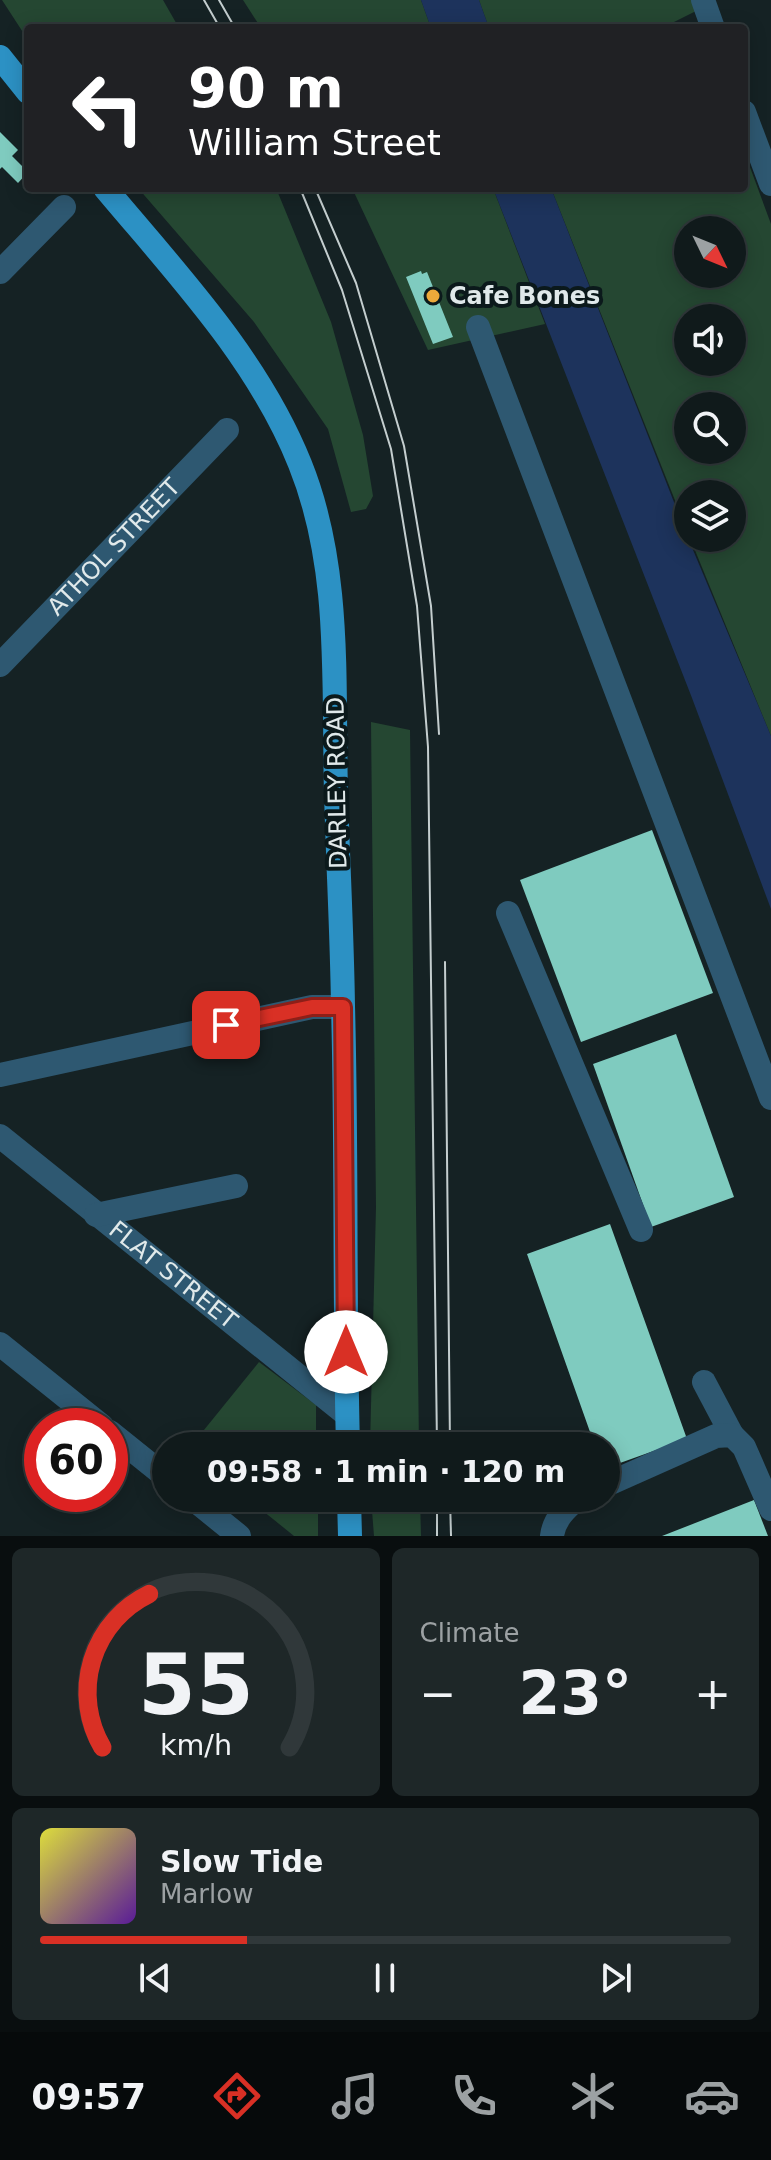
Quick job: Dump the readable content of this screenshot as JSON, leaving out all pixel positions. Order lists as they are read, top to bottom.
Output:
{
  "streets": {
    "main road": ["DARLEY ROAD"],
    "street": ["ATHOL STREET", "FLAT STREET"]
  },
  "crossings": [
    ["DARLEY ROAD", "FLAT STREET"]
  ],
  "places": ["Cafe Bones"],
  "north": "bottom right",
  "page": {
    "turn": ["90 m", "William Street"],
    "limit": "60",
    "trip": "09:58 · 1 min · 120 m",
    "tile": "Climate",
    "heat": ["−", "23°", "+"],
    "song": ["Slow Tide", "Marlow"],
    "tabs": "09:57",
    "gauge": ["55", "km/h"]
  }
}
